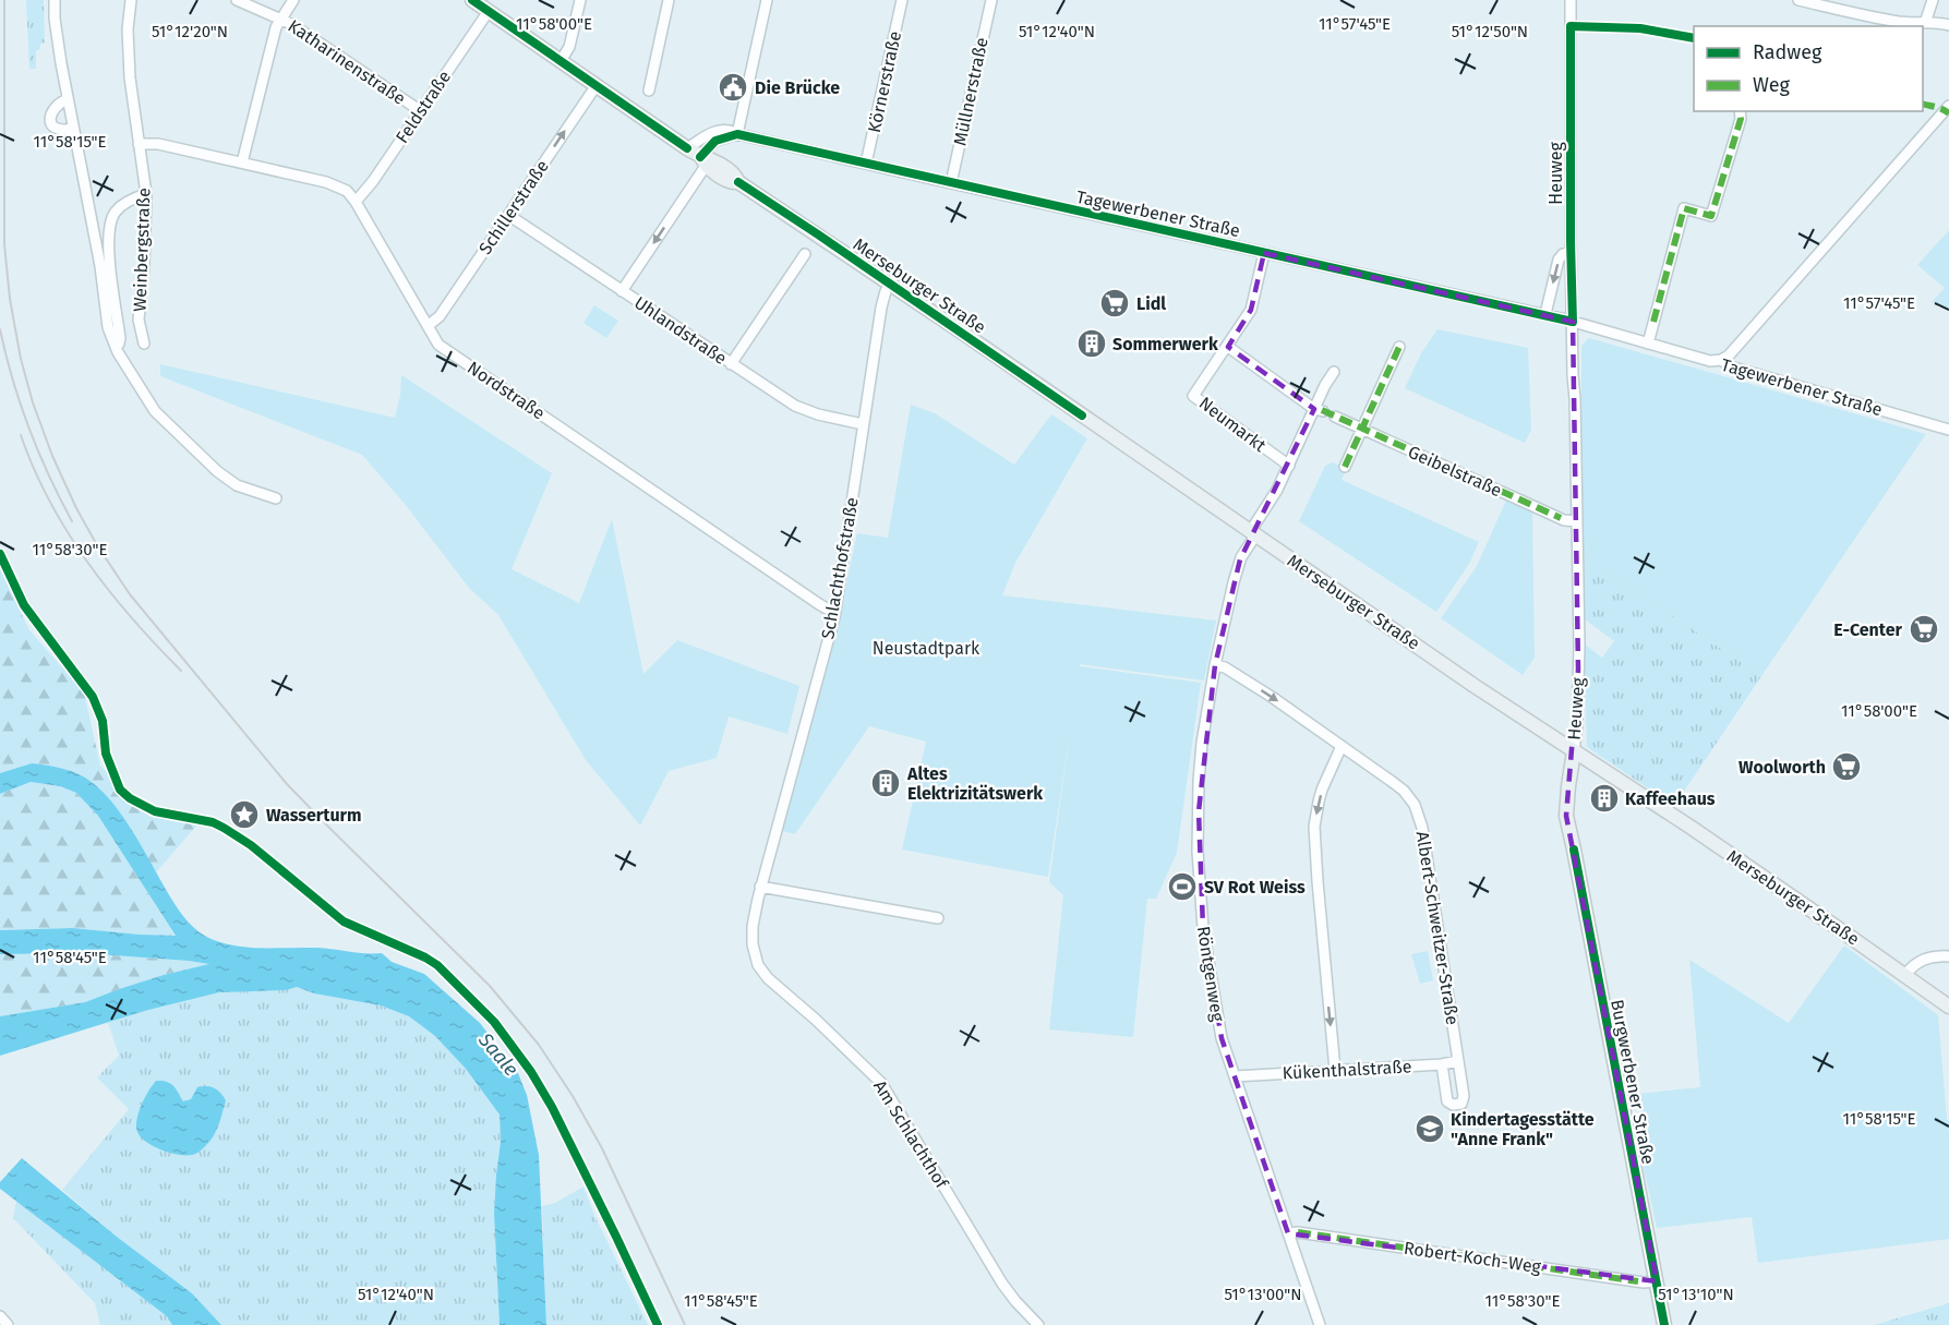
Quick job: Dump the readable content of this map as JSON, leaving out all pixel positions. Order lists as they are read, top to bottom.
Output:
{
  "streets": {
    "main road": ["Merseburger Straße", "Burgwerbener Straße"],
    "street": [
      "Katharinenstraße",
      "Körnerstraße",
      "Müllnerstraße",
      "Feldstraße",
      "Heuweg",
      "Schillerstraße",
      "Tagewerbener Straße",
      "Weinbergstraße",
      "Uhlandstraße",
      "Nordstraße",
      "Neumarkt",
      "Geibelstraße",
      "Schlachthofstraße",
      "Albert-Schweitzer-Straße",
      "Röntgenweg",
      "Kükenthalstraße",
      "Am Schlachthof",
      "Robert-Koch-Weg"
    ]
  },
  "crossings": [
    ["Katharinenstraße", "Feldstraße"],
    ["Körnerstraße", "Tagewerbener Straße"],
    ["Müllnerstraße", "Tagewerbener Straße"],
    ["Feldstraße", "Merseburger Straße"],
    ["Feldstraße", "Nordstraße"],
    ["Heuweg", "Tagewerbener Straße"],
    ["Heuweg", "Merseburger Straße"],
    ["Heuweg", "Geibelstraße"],
    ["Heuweg", "Burgwerbener Straße"],
    ["Schillerstraße", "Merseburger Straße"],
    ["Schillerstraße", "Uhlandstraße"],
    ["Schillerstraße", "Nordstraße"],
    ["Tagewerbener Straße", "Merseburger Straße"],
    ["Tagewerbener Straße", "Neumarkt"],
    ["Weinbergstraße", "Nordstraße"],
    ["Merseburger Straße", "Schlachthofstraße"],
    ["Merseburger Straße", "Röntgenweg"],
    ["Merseburger Straße", "Burgwerbener Straße"],
    ["Uhlandstraße", "Schlachthofstraße"],
    ["Nordstraße", "Schlachthofstraße"],
    ["Neumarkt", "Röntgenweg"],
    ["Schlachthofstraße", "Am Schlachthof"],
    ["Albert-Schweitzer-Straße", "Röntgenweg"],
    ["Albert-Schweitzer-Straße", "Kükenthalstraße"],
    ["Röntgenweg", "Kükenthalstraße"],
    ["Röntgenweg", "Robert-Koch-Weg"],
    ["Burgwerbener Straße", "Robert-Koch-Weg"]
  ],
  "one_way": ["Schillerstraße"],
  "water": ["Saale"],
  "parks": ["Neustadtpark"],
  "places": {
    "public building": ["Die Brücke"],
    "supermarket": ["Lidl", "E-Center", "Woolworth"],
    "building": ["Sommerwerk", "Altes Elektrizitätswerk", "Kaffeehaus"],
    "place": ["Wasserturm"],
    "sports": ["SV Rot Weiss"],
    "school or university": ["Kindertagesstätte \"Anne Frank\""]
  },
  "legend": ["Radweg", "Weg"],
  "coordinates": [
    "11°58'00\"E",
    "11°57'45\"E",
    "51°12'20\"N",
    "51°12'40\"N",
    "51°12'50\"N",
    "11°58'15\"E",
    "11°58'30\"E",
    "11°58'45\"E",
    "51°13'00\"N",
    "51°13'10\"N"
  ]
}
